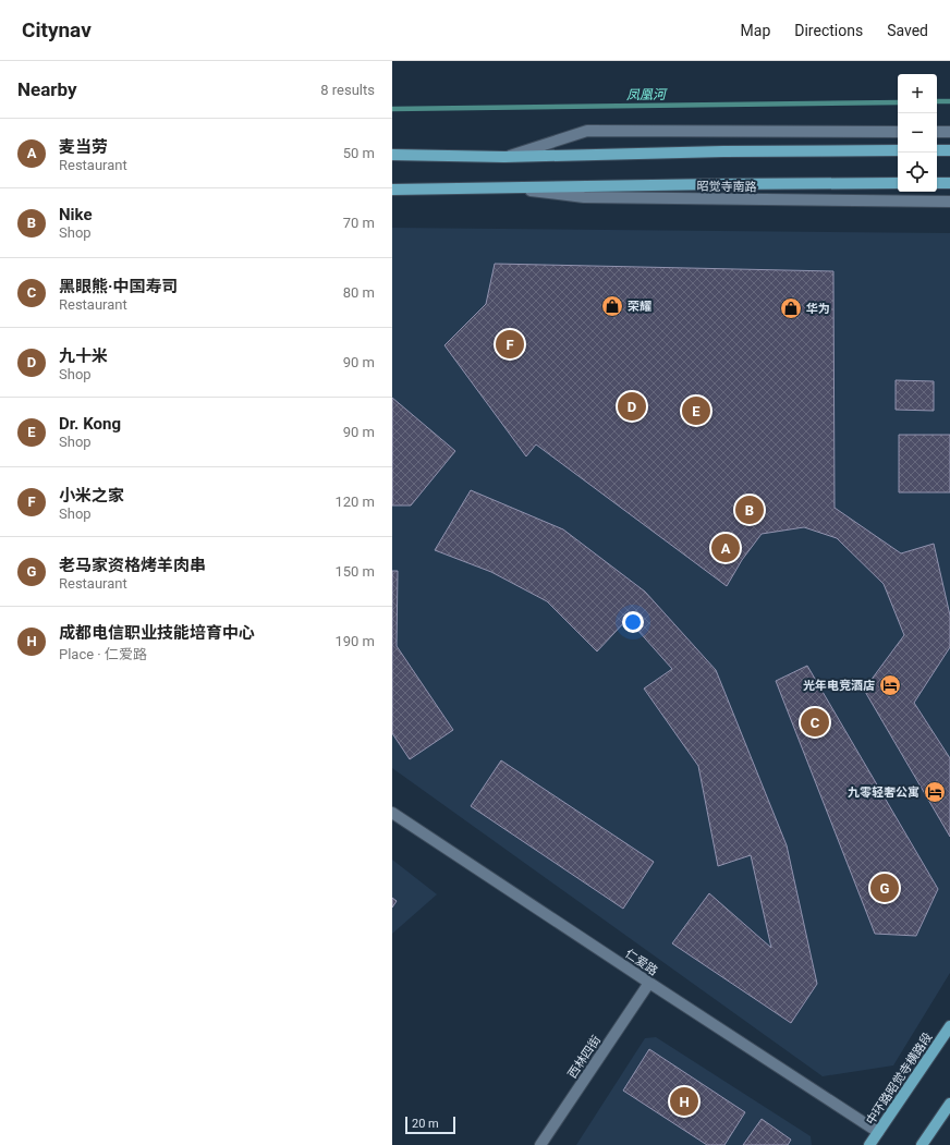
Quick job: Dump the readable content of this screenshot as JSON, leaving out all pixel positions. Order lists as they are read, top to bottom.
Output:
{
  "streets": {
    "main road": ["昭觉寺南路", "中环路昭觉寺横路段"],
    "street": ["仁爱路", "西林四街"]
  },
  "crossings": [
    ["仁爱路", "西林四街"],
    ["仁爱路", "中环路昭觉寺横路段"]
  ],
  "water": ["凤凰河"],
  "places": {
    "shop": ["荣耀", "华为"],
    "hotel": ["光年电竞酒店", "九零轻奢公寓"]
  },
  "scale_bar": "20 m",
  "page": {
    "header": "Citynav",
    "nav": ["Map", "Directions", "Saved"],
    "heading": ["Nearby", "8 results"],
    "map_buttons": ["+", "−"],
    "list": [
      {
        "mark": "A",
        "name": "麦当劳",
        "note": "Restaurant",
        "value": "50 m"
      },
      {
        "mark": "B",
        "name": "Nike",
        "note": "Shop",
        "value": "70 m"
      },
      {
        "mark": "C",
        "name": "黑眼熊·中国寿司",
        "note": "Restaurant",
        "value": "80 m"
      },
      {
        "mark": "D",
        "name": "九十米",
        "note": "Shop",
        "value": "90 m"
      },
      {
        "mark": "E",
        "name": "Dr. Kong",
        "note": "Shop",
        "value": "90 m"
      },
      {
        "mark": "F",
        "name": "小米之家",
        "note": "Shop",
        "value": "120 m"
      },
      {
        "mark": "G",
        "name": "老马家资格烤羊肉串",
        "note": "Restaurant",
        "value": "150 m"
      },
      {
        "mark": "H",
        "name": "成都电信职业技能培育中心",
        "note": "Place · 仁爱路",
        "value": "190 m"
      }
    ],
    "pins": [
      "F",
      "D",
      "E",
      "B",
      "A",
      "C",
      "G",
      "H"
    ],
    "scale": "20 m"
  }
}
